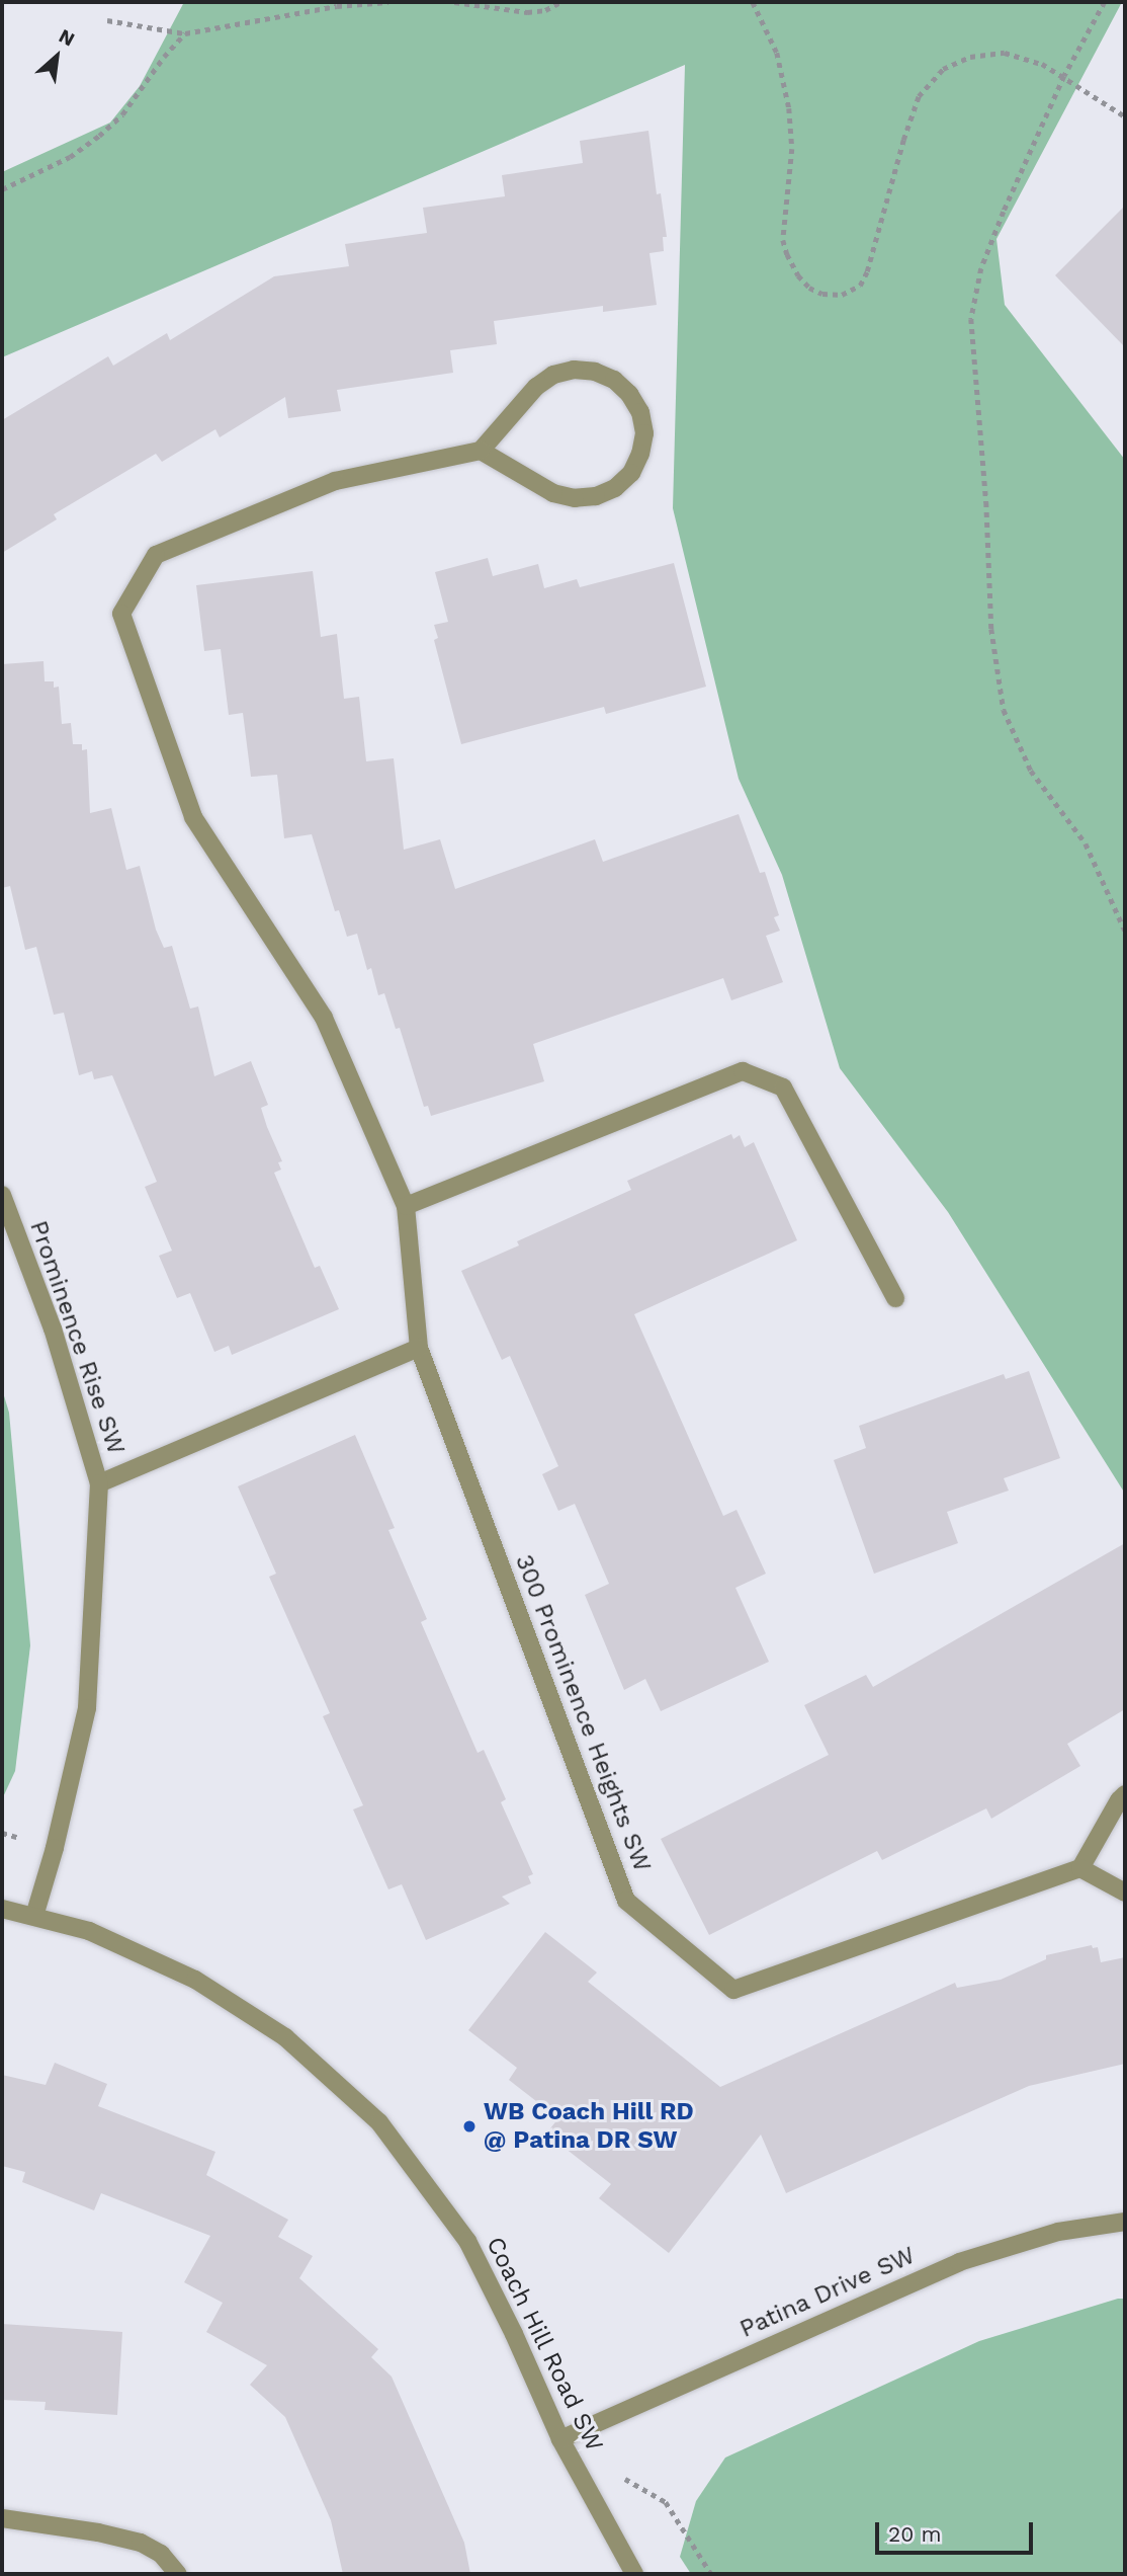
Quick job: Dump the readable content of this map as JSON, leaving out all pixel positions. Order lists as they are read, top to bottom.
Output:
{
  "streets": {
    "street": [
      "Prominence Rise SW",
      "300 Prominence Heights SW",
      "Patina Drive SW",
      "Coach Hill Road SW"
    ]
  },
  "crossings": [
    ["Prominence Rise SW", "Coach Hill Road SW"],
    ["Patina Drive SW", "Coach Hill Road SW"]
  ],
  "places": ["WB Coach Hill RD @ Patina DR SW"],
  "scale_bar": "20 m",
  "north": "top right"
}
